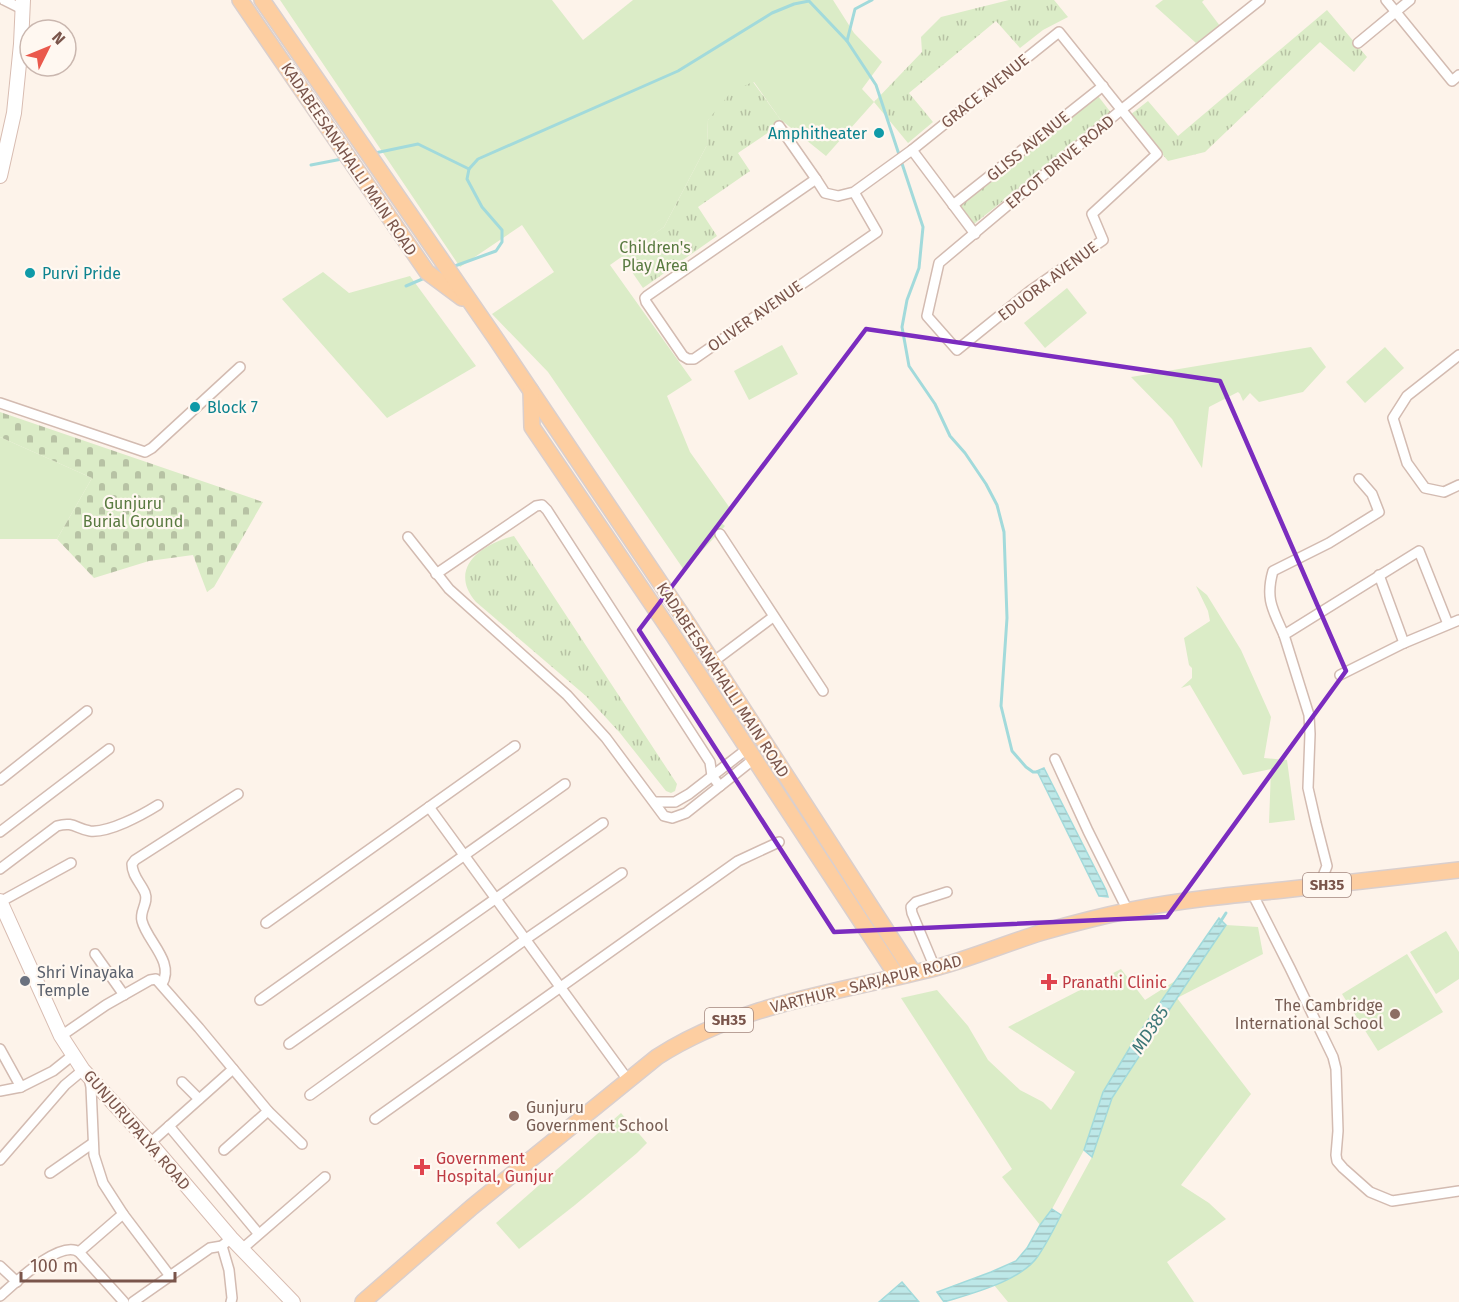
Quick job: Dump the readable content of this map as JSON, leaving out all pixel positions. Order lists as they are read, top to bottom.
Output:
{
  "streets": {
    "main road": ["KADABEESANAHALLI MAIN ROAD", "SH35", "VARTHUR - SARJAPUR ROAD"],
    "street": [
      "GRACE AVENUE",
      "GLISS AVENUE",
      "EPCOT DRIVE ROAD",
      "EDUORA AVENUE",
      "OLIVER AVENUE",
      "GUNJURUPALYA ROAD"
    ]
  },
  "crossings": [
    ["GRACE AVENUE", "GLISS AVENUE"],
    ["GRACE AVENUE", "OLIVER AVENUE"],
    ["KADABEESANAHALLI MAIN ROAD", "VARTHUR - SARJAPUR ROAD"],
    ["EPCOT DRIVE ROAD", "EDUORA AVENUE"]
  ],
  "water": ["MD385"],
  "parks": ["Children's Play Area", "Gunjuru Burial Ground"],
  "places": {
    "other": [
      "Amphitheater",
      "Purvi Pride",
      "Block 7",
      "Shri Vinayaka Temple",
      "The Cambridge International School",
      "Gunjuru Government School"
    ],
    "health": ["Pranathi Clinic", "Government Hospital, Gunjur"]
  },
  "scale_bar": "100 m",
  "north": "top right"
}
